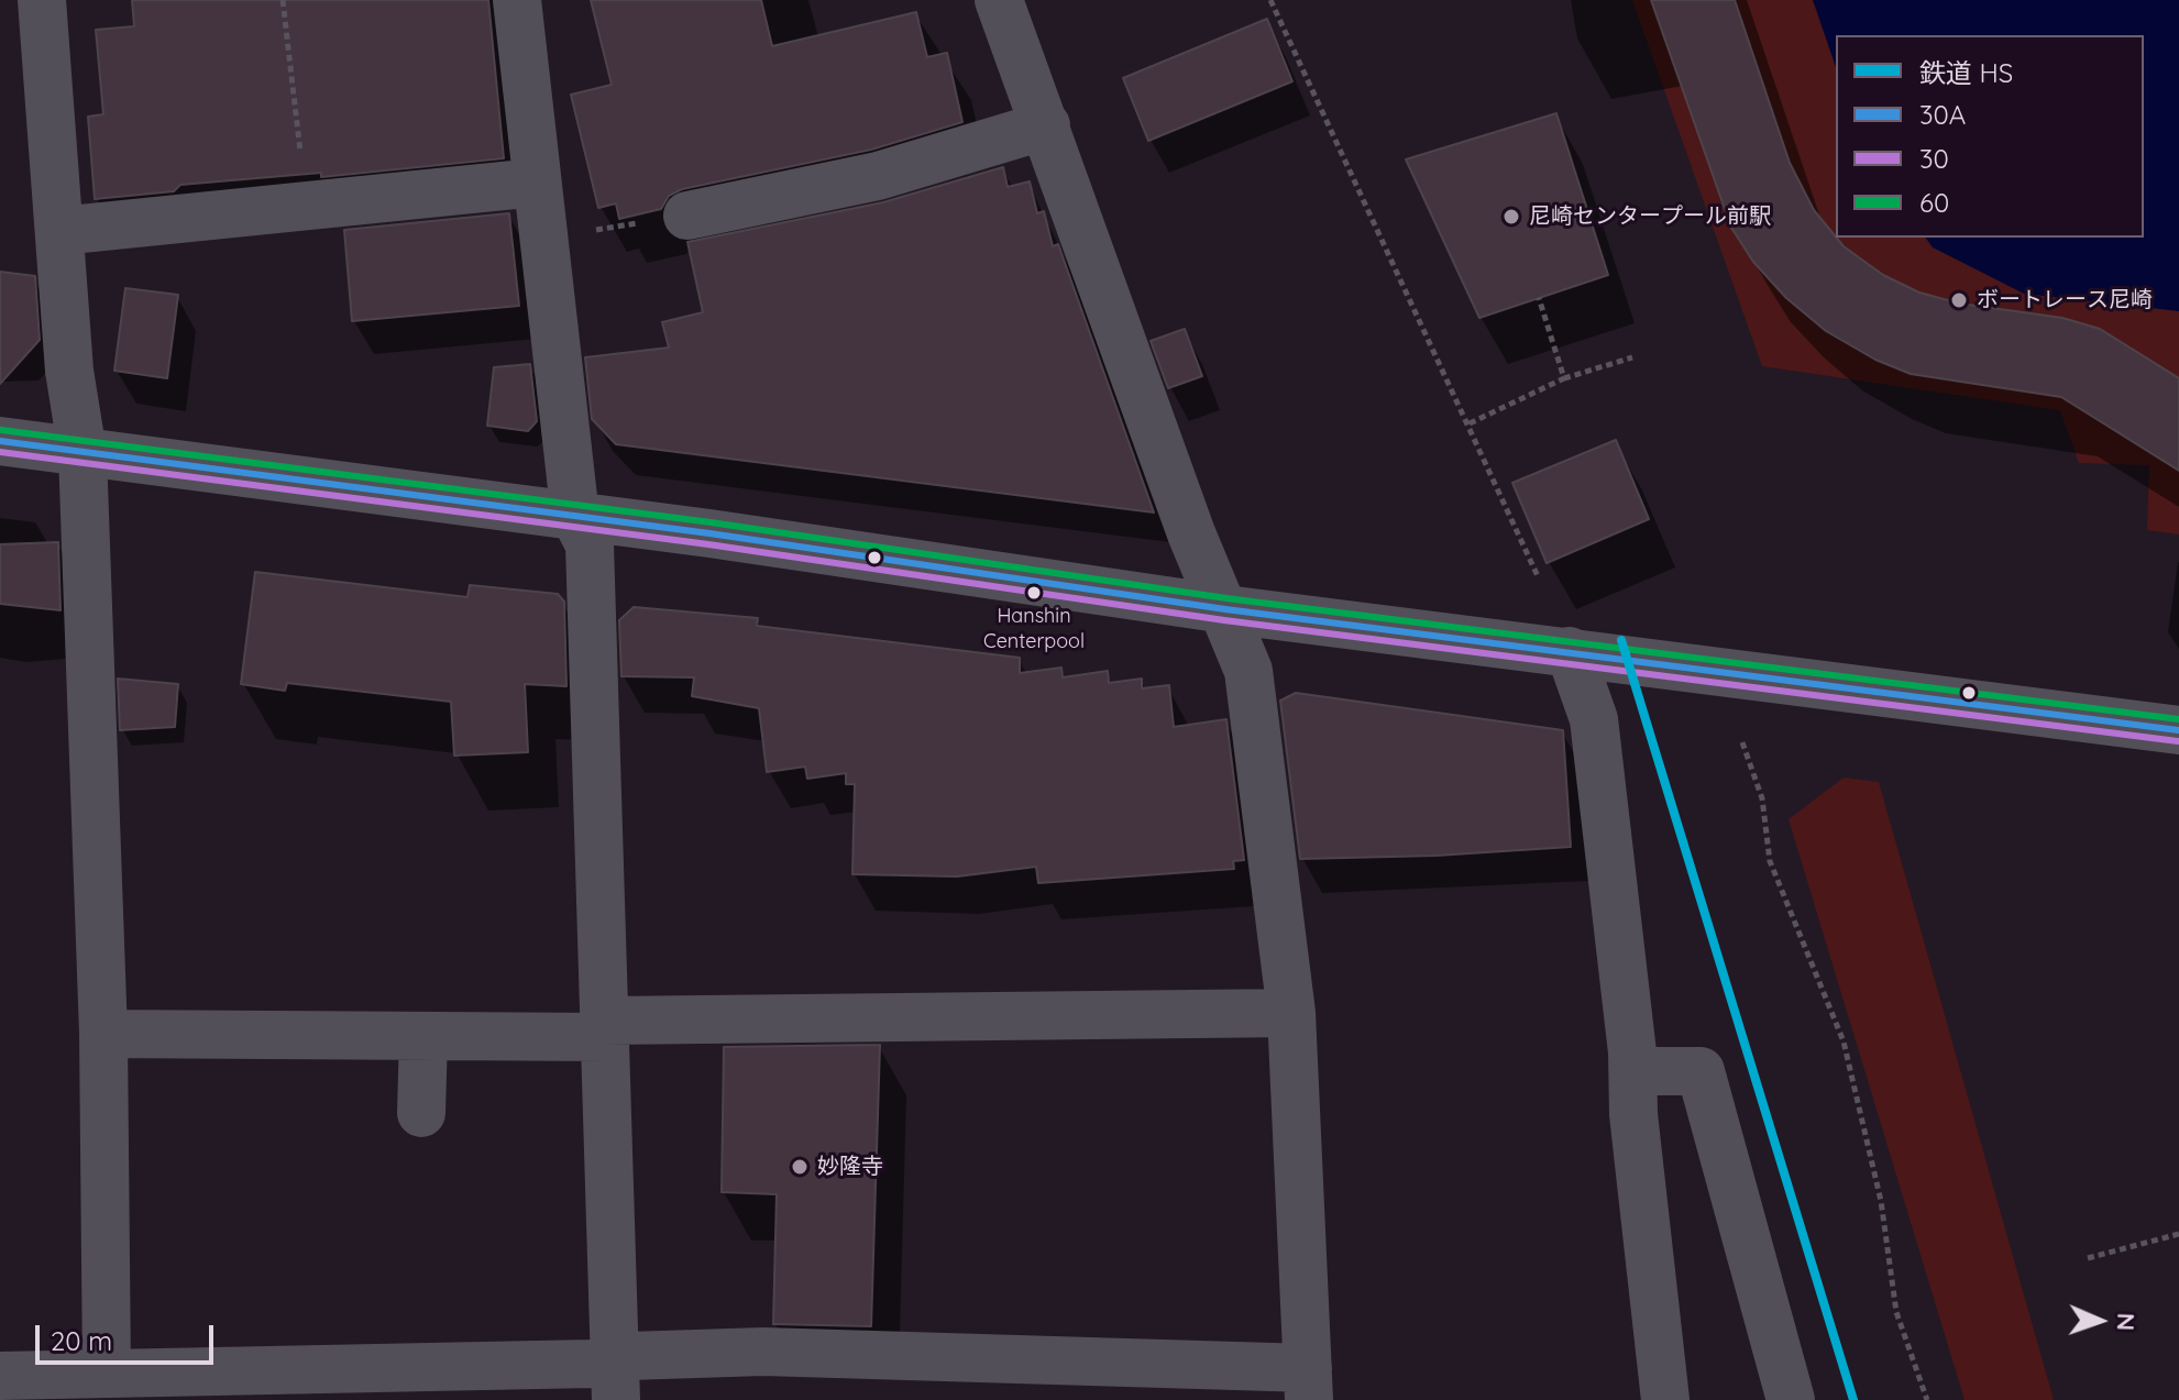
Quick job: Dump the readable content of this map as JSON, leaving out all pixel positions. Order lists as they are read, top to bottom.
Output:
{
  "places": [
    "尼崎センタープール前駅",
    "ボートレース尼崎",
    "Hanshin Centerpool",
    "妙隆寺"
  ],
  "lines": [
    "transit line 60",
    "transit line 30A",
    "transit line 30",
    "rail line HS"
  ],
  "legend": [
    "鉄道 HS",
    "30A",
    "30",
    "60"
  ],
  "scale_bar": "20 m",
  "north": "right"
}
